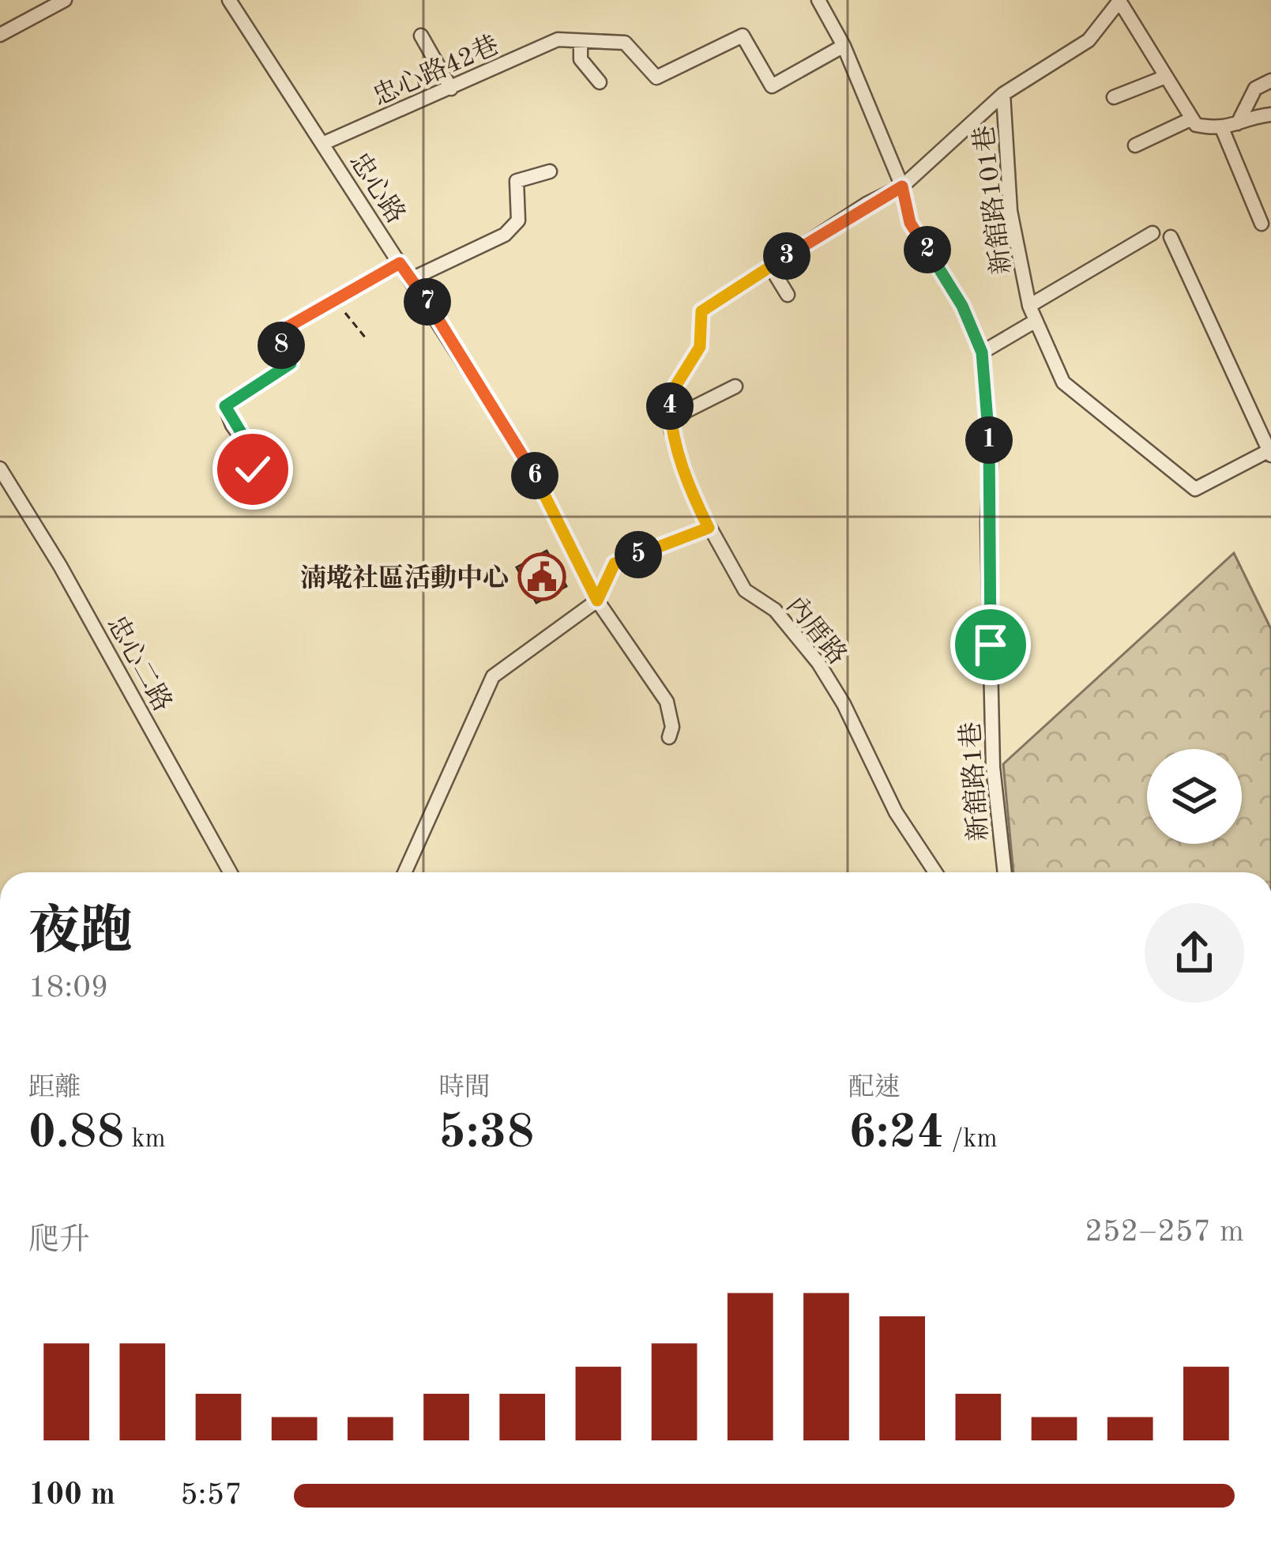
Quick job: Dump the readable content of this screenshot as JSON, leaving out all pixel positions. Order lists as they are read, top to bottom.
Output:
{
  "streets": {
    "street": [
      "忠心路42巷",
      "忠心路",
      "新舘路101巷",
      "內厝路",
      "忠心二路",
      "新舘路1巷"
    ]
  },
  "crossings": [
    ["忠心路42巷", "忠心路"],
    ["忠心路42巷", "新舘路1巷"],
    ["新舘路101巷", "內厝路"],
    ["內厝路", "新舘路1巷"]
  ],
  "places": {
    "public building": ["湳墘社區活動中心"]
  },
  "page": {
    "pins": [
      "2",
      "3",
      "7",
      "8",
      "4",
      "1",
      "6",
      "5"
    ],
    "heading": ["夜跑", "18:09"],
    "stats": [
      ["距離", "0.88 km"],
      ["時間", "5:38"],
      ["配速", "6:24 /km"]
    ],
    "chart": ["爬升", "252–257 m"],
    "list": [
      {
        "name": "100 m",
        "note": "5:57"
      }
    ]
  }
}
